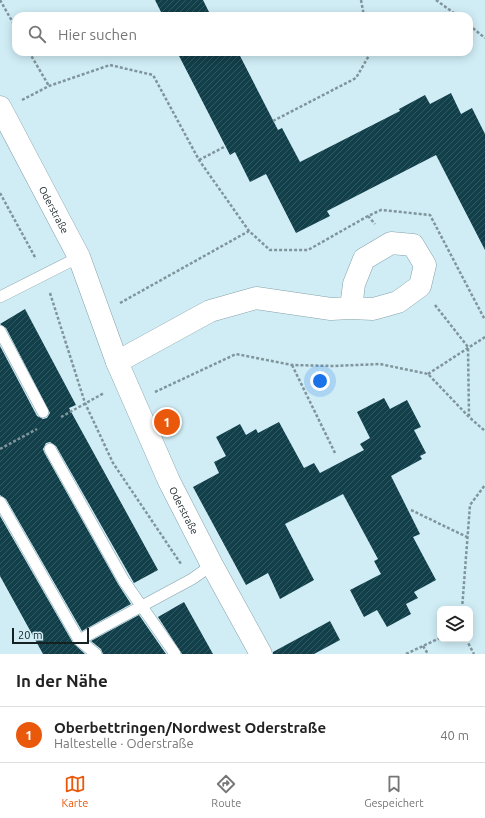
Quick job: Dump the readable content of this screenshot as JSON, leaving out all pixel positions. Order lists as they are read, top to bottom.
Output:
{
  "streets": {
    "street": ["Oderstraße"]
  },
  "scale_bar": "20 m",
  "page": {
    "search": "Hier suchen",
    "pins": "1",
    "scale": "20 m",
    "heading": "In der Nähe",
    "list": [
      {
        "mark": "1",
        "name": "Oberbettringen/Nordwest Oderstraße",
        "note": "Haltestelle · Oderstraße",
        "value": "40 m"
      }
    ],
    "nav": ["Karte", "Route", "Gespeichert"]
  }
}
